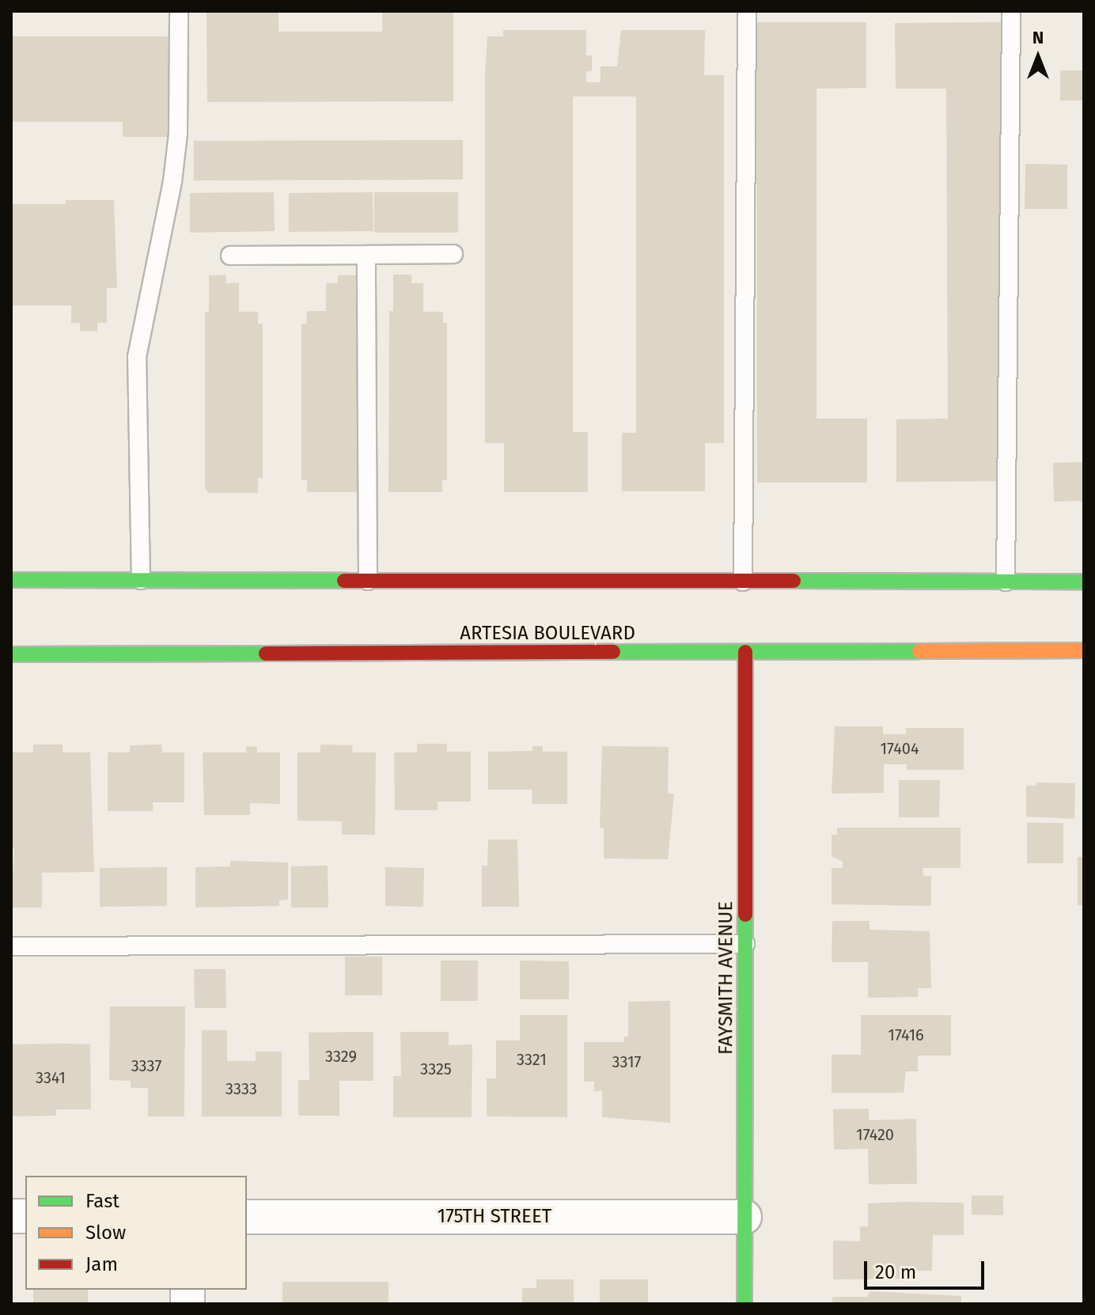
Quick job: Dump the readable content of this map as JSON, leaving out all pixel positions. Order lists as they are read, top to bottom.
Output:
{
  "streets": {
    "main road": ["ARTESIA BOULEVARD", "FAYSMITH AVENUE"],
    "street": ["175TH STREET"]
  },
  "crossings": [
    ["ARTESIA BOULEVARD", "FAYSMITH AVENUE"],
    ["FAYSMITH AVENUE", "175TH STREET"]
  ],
  "house_numbers": [
    "17404",
    "17416",
    "3329",
    "3321",
    "3317",
    "3337",
    "3325",
    "3341",
    "3333",
    "17420"
  ],
  "legend": ["Fast", "Slow", "Jam"],
  "scale_bar": "20 m",
  "north": "top"
}
